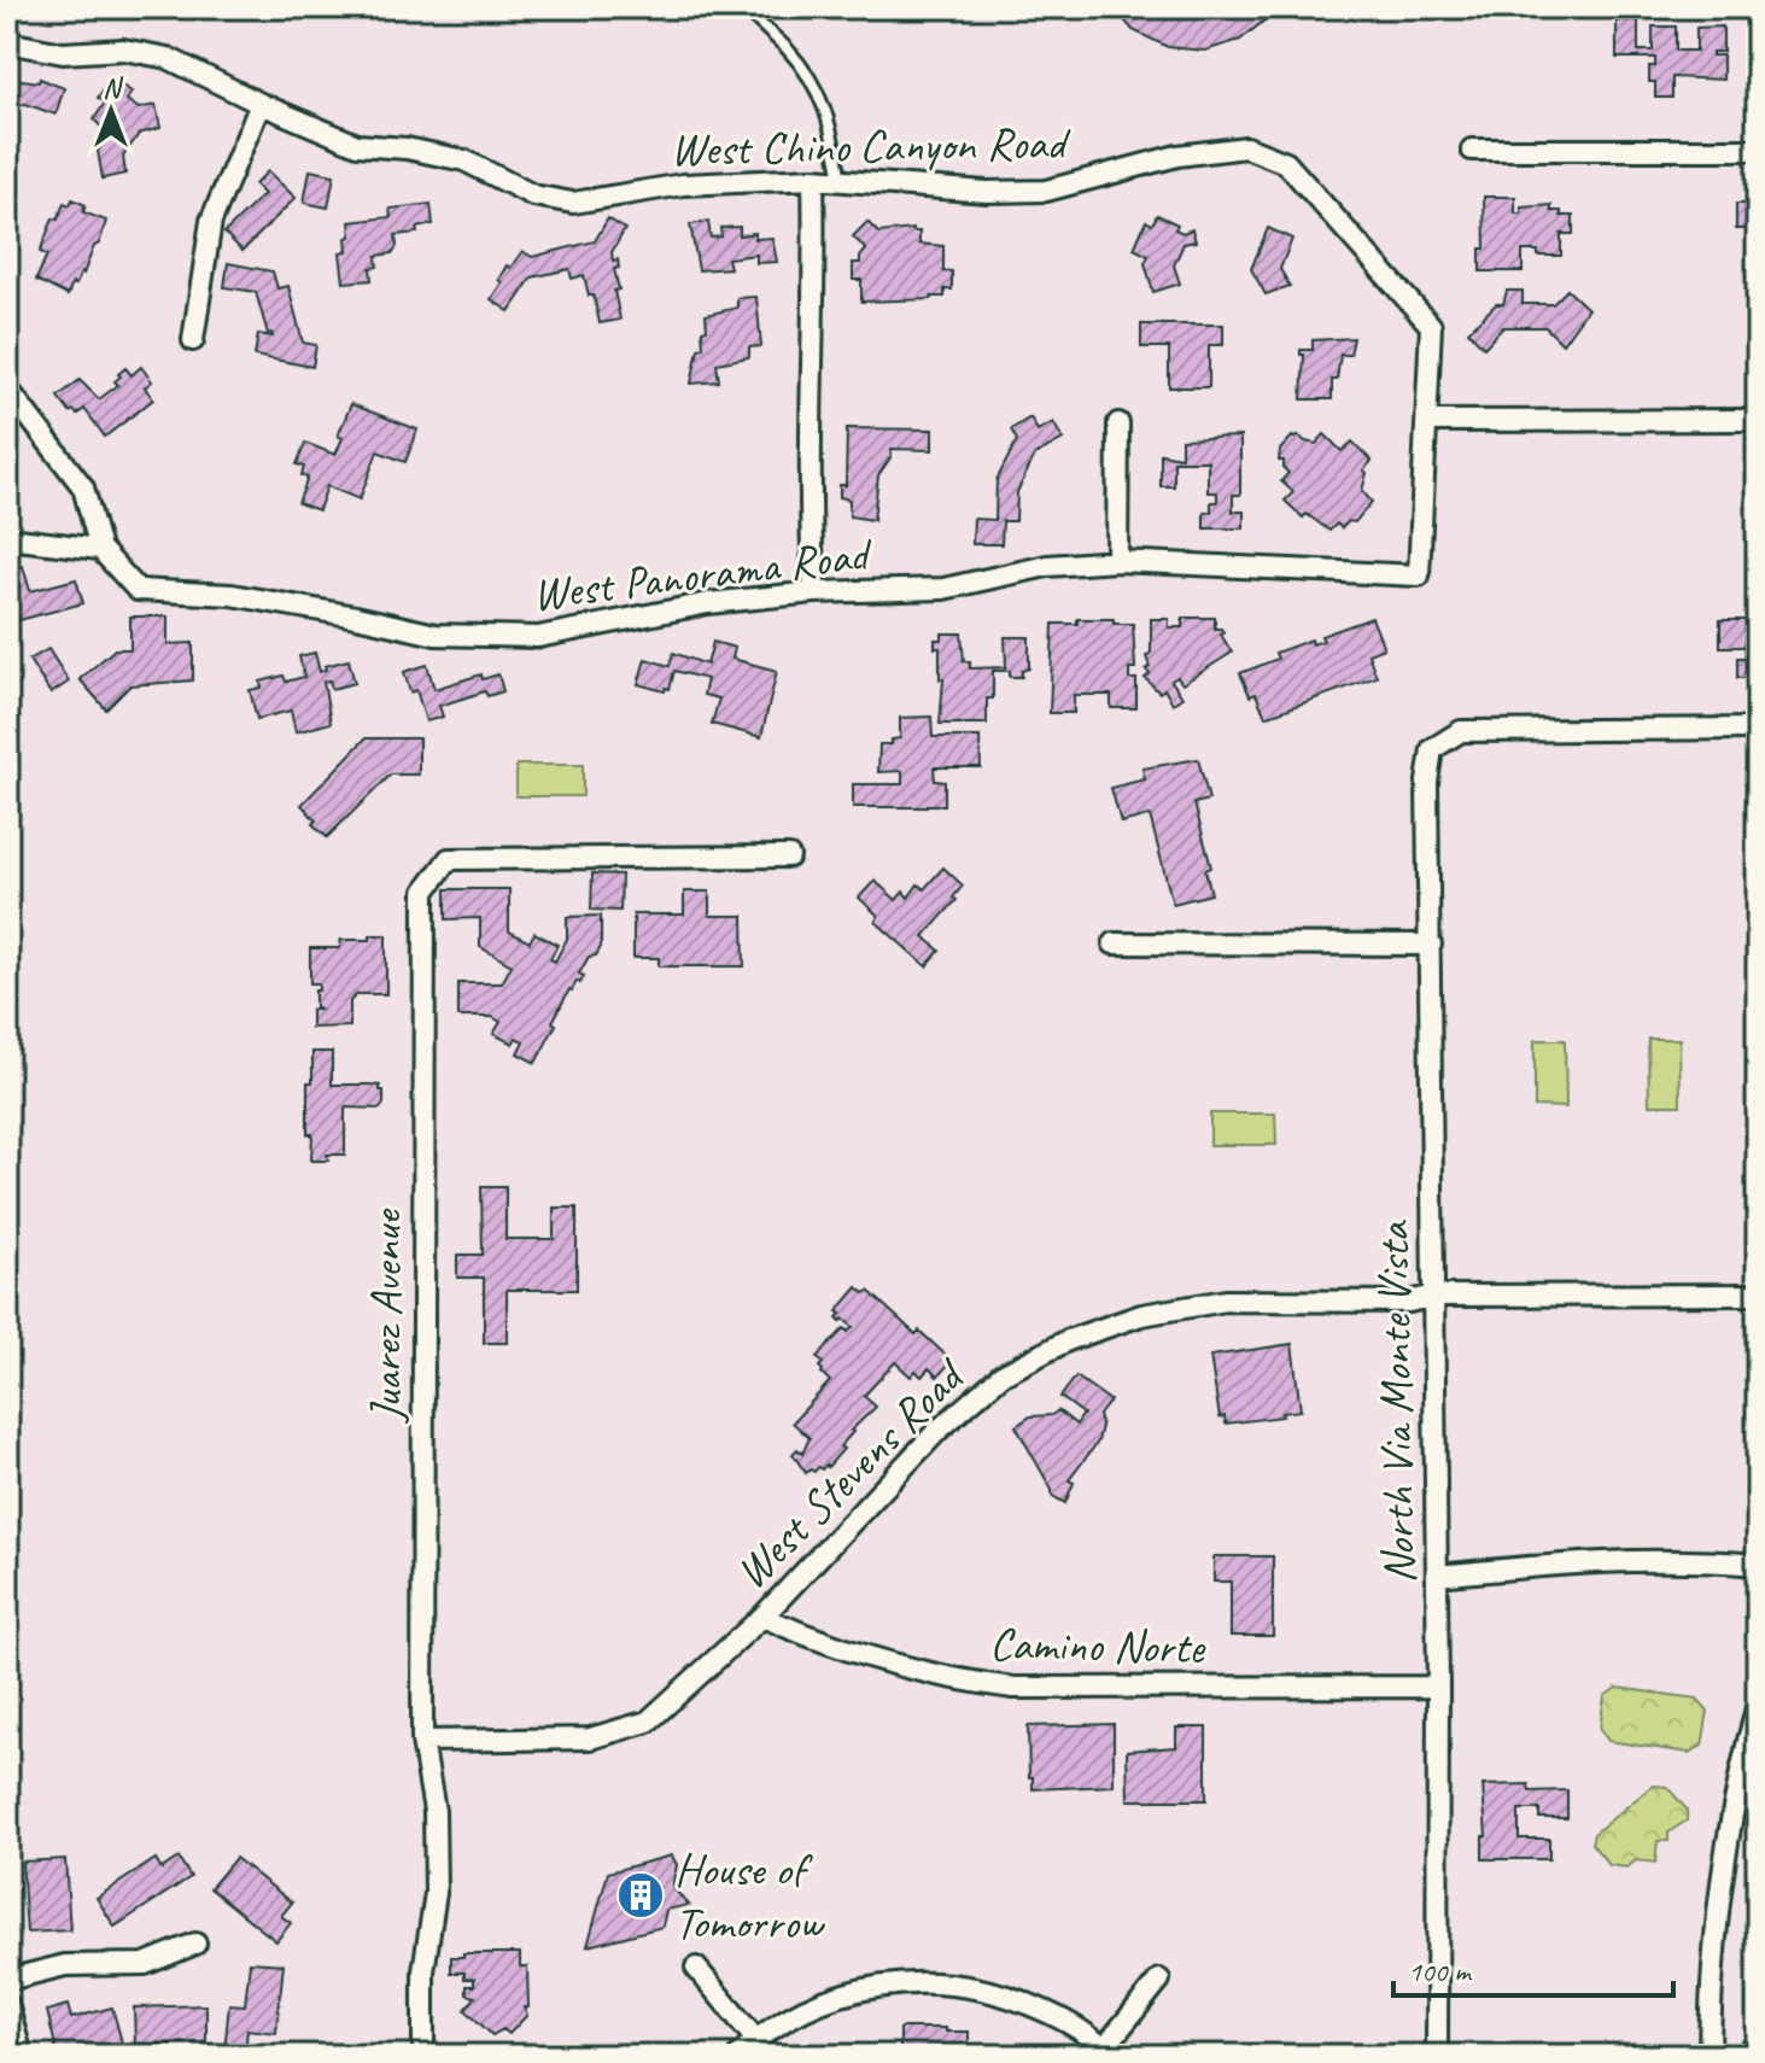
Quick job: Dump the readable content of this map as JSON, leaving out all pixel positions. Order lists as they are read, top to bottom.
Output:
{
  "streets": {
    "street": [
      "West Chino Canyon Road",
      "West Panorama Road",
      "Juarez Avenue",
      "North Via Monte Vista",
      "West Stevens Road",
      "Camino Norte"
    ]
  },
  "crossings": [
    ["West Chino Canyon Road", "West Panorama Road"],
    ["Juarez Avenue", "West Stevens Road"],
    ["North Via Monte Vista", "West Stevens Road"],
    ["North Via Monte Vista", "Camino Norte"],
    ["West Stevens Road", "Camino Norte"]
  ],
  "places": {
    "building": ["House of Tomorrow"]
  },
  "scale_bar": "100 m",
  "north": "top"
}
